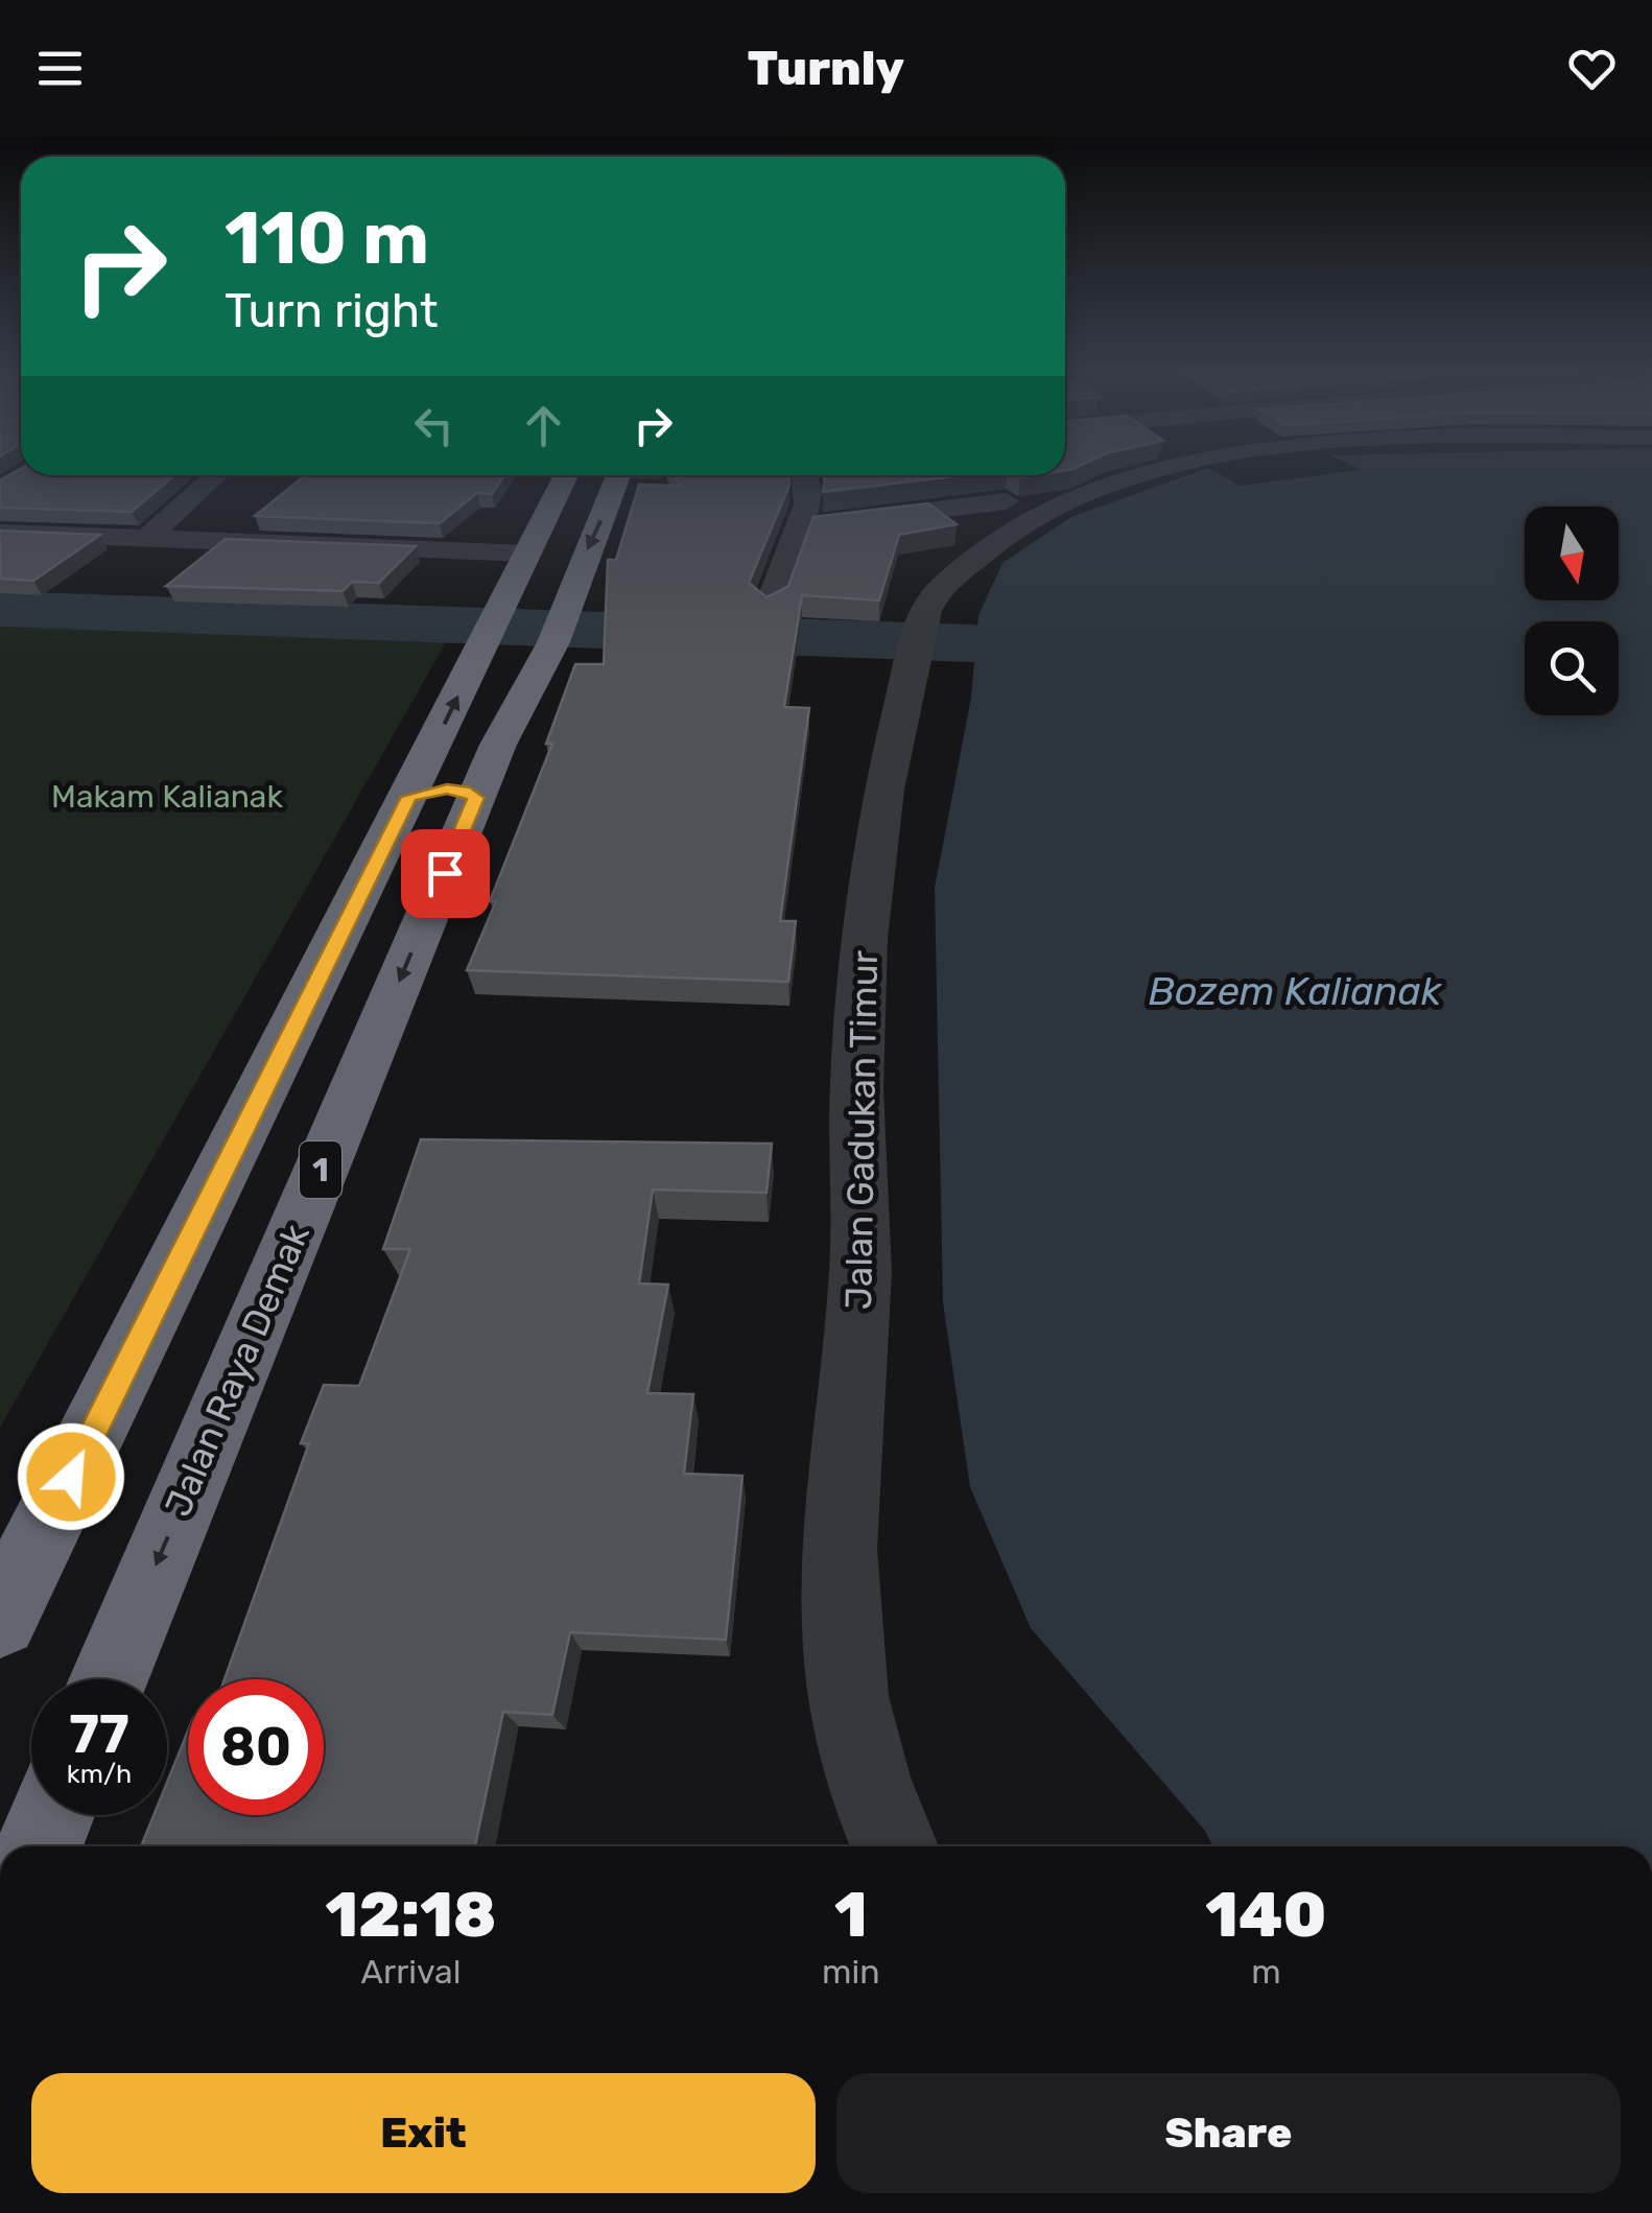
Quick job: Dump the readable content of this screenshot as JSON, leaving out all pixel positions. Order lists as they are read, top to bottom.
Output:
{
  "streets": {
    "highway": ["1", "Jalan Raya Demak"],
    "street": ["Jalan Gadukan Timur"]
  },
  "water": ["Bozem Kalianak"],
  "parks": ["Makam Kalianak"],
  "north": "bottom",
  "page": {
    "header": "Turnly",
    "turn": ["110 m", "Turn right"],
    "speed": "77 km/h",
    "limit": "80",
    "eta": [
      "12:18",
      "Arrival",
      "1",
      "min",
      "140",
      "m"
    ],
    "buttons": ["Exit", "Share"]
  }
}
